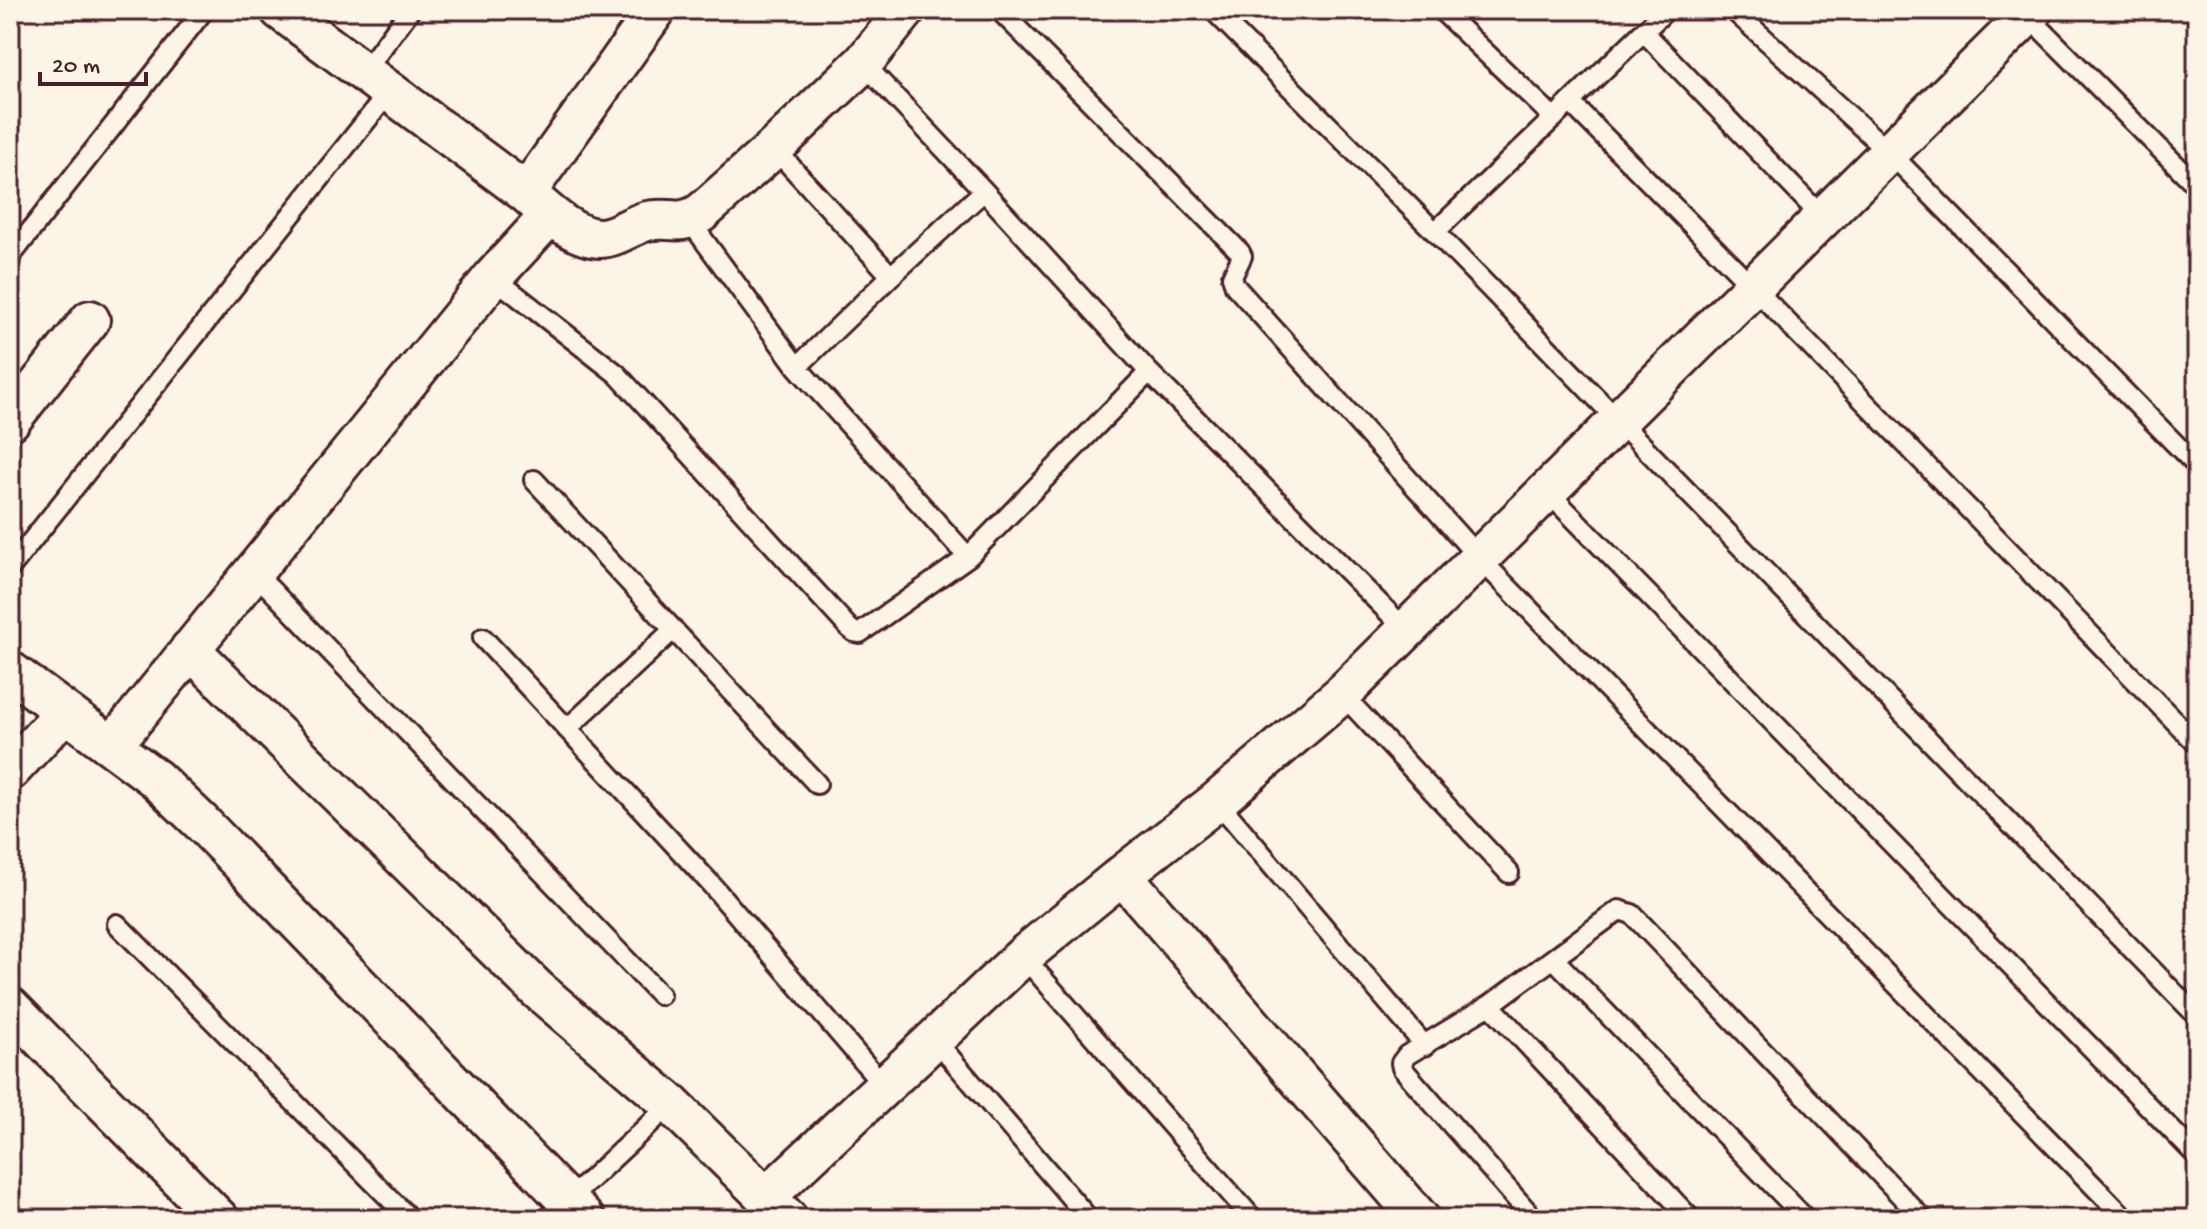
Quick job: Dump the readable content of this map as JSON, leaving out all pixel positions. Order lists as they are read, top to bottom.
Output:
{
  "scale_bar": "20 m"
}
